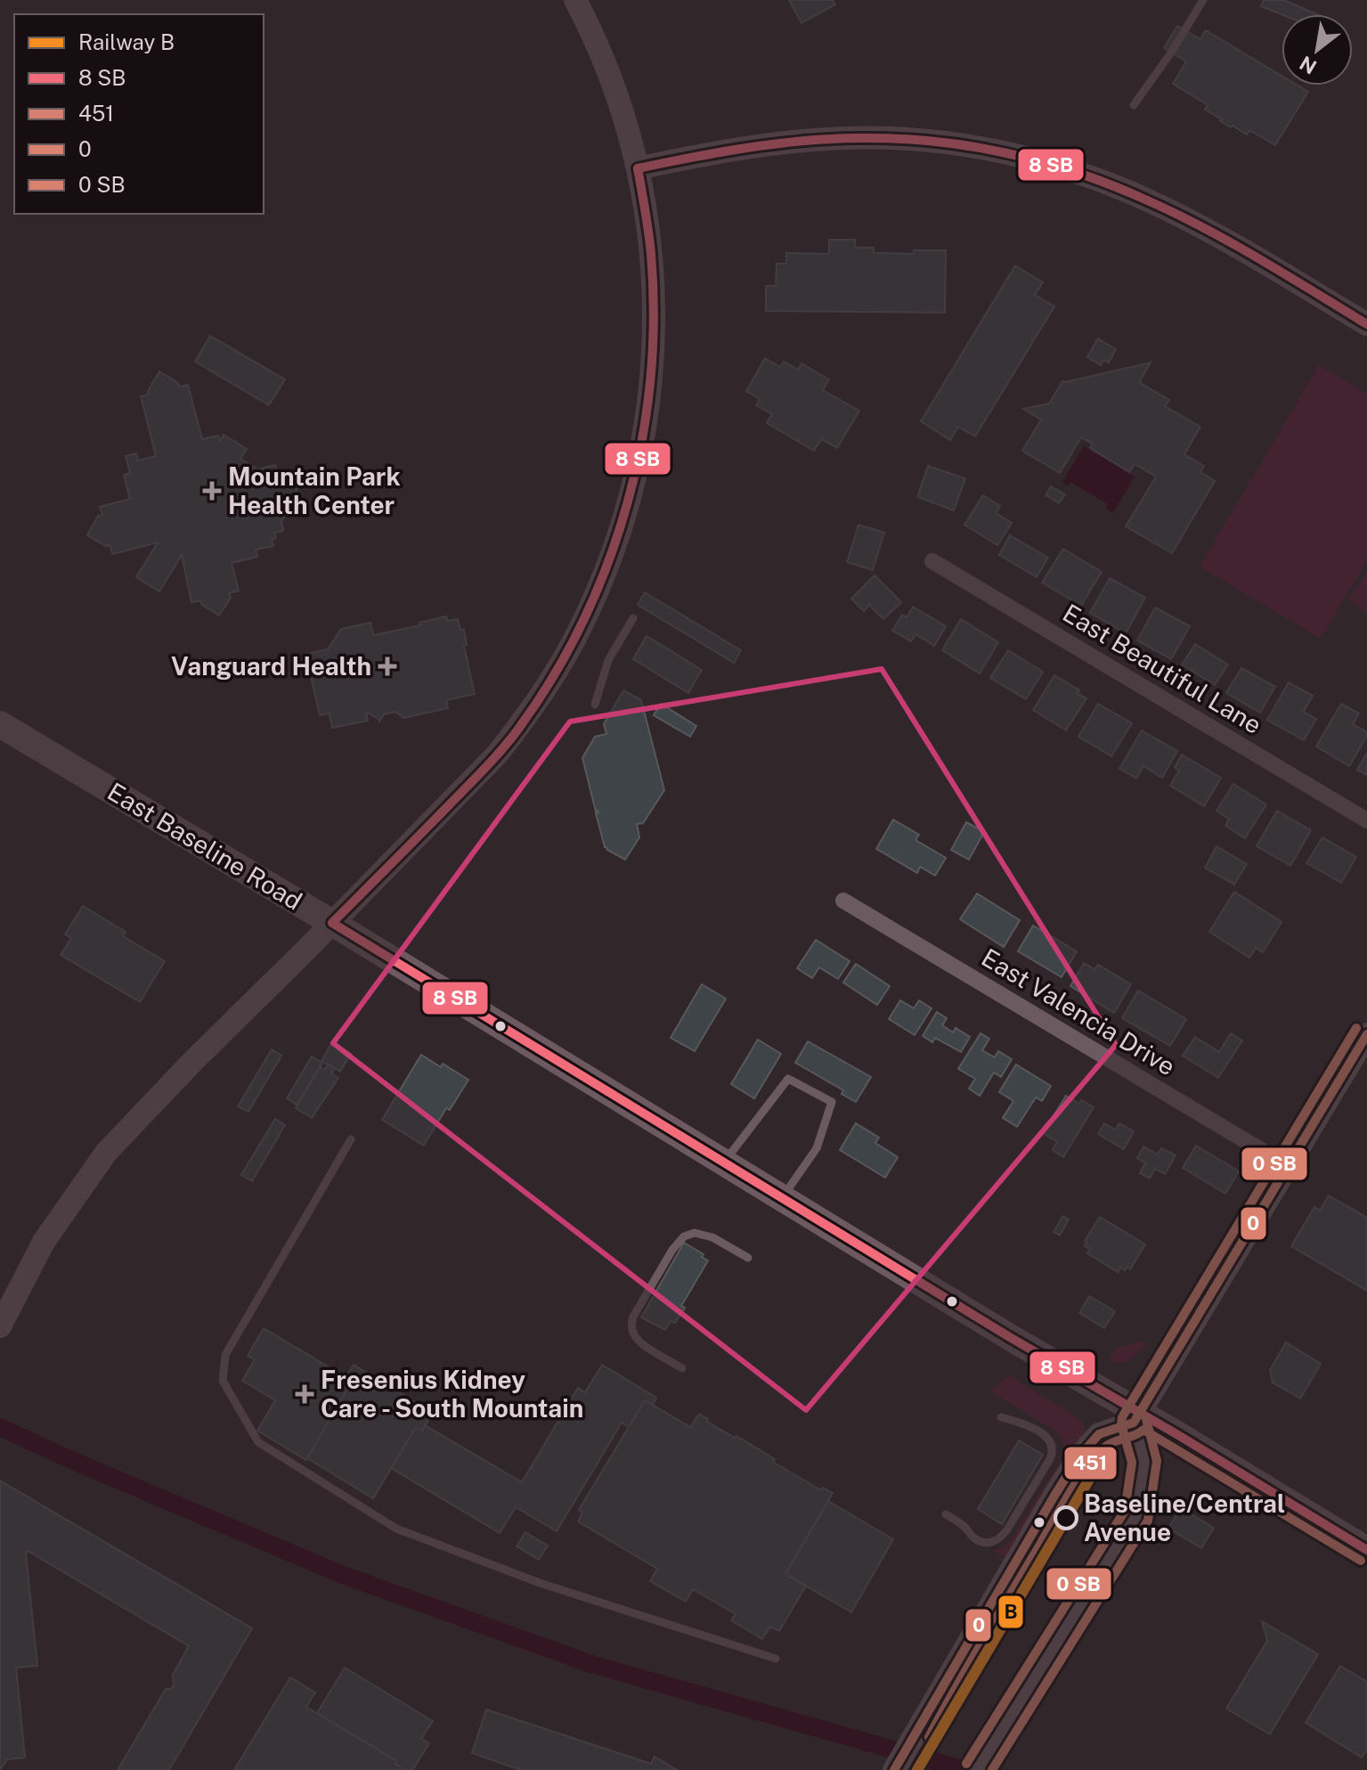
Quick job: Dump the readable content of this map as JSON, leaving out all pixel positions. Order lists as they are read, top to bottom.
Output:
{
  "streets": {
    "main road": ["East Baseline Road"],
    "street": ["East Beautiful Lane", "East Valencia Drive"]
  },
  "places": {
    "health": ["Mountain Park Health Center", "Vanguard Health", "Fresenius Kidney Care - South Mountain"],
    "other": ["Baseline/Central Avenue"]
  },
  "lines": ["transit line 0", "transit line 451", "rail line B"],
  "legend": [
    "Railway B",
    "8 SB",
    "451",
    "0",
    "0 SB"
  ],
  "north": "bottom left"
}
